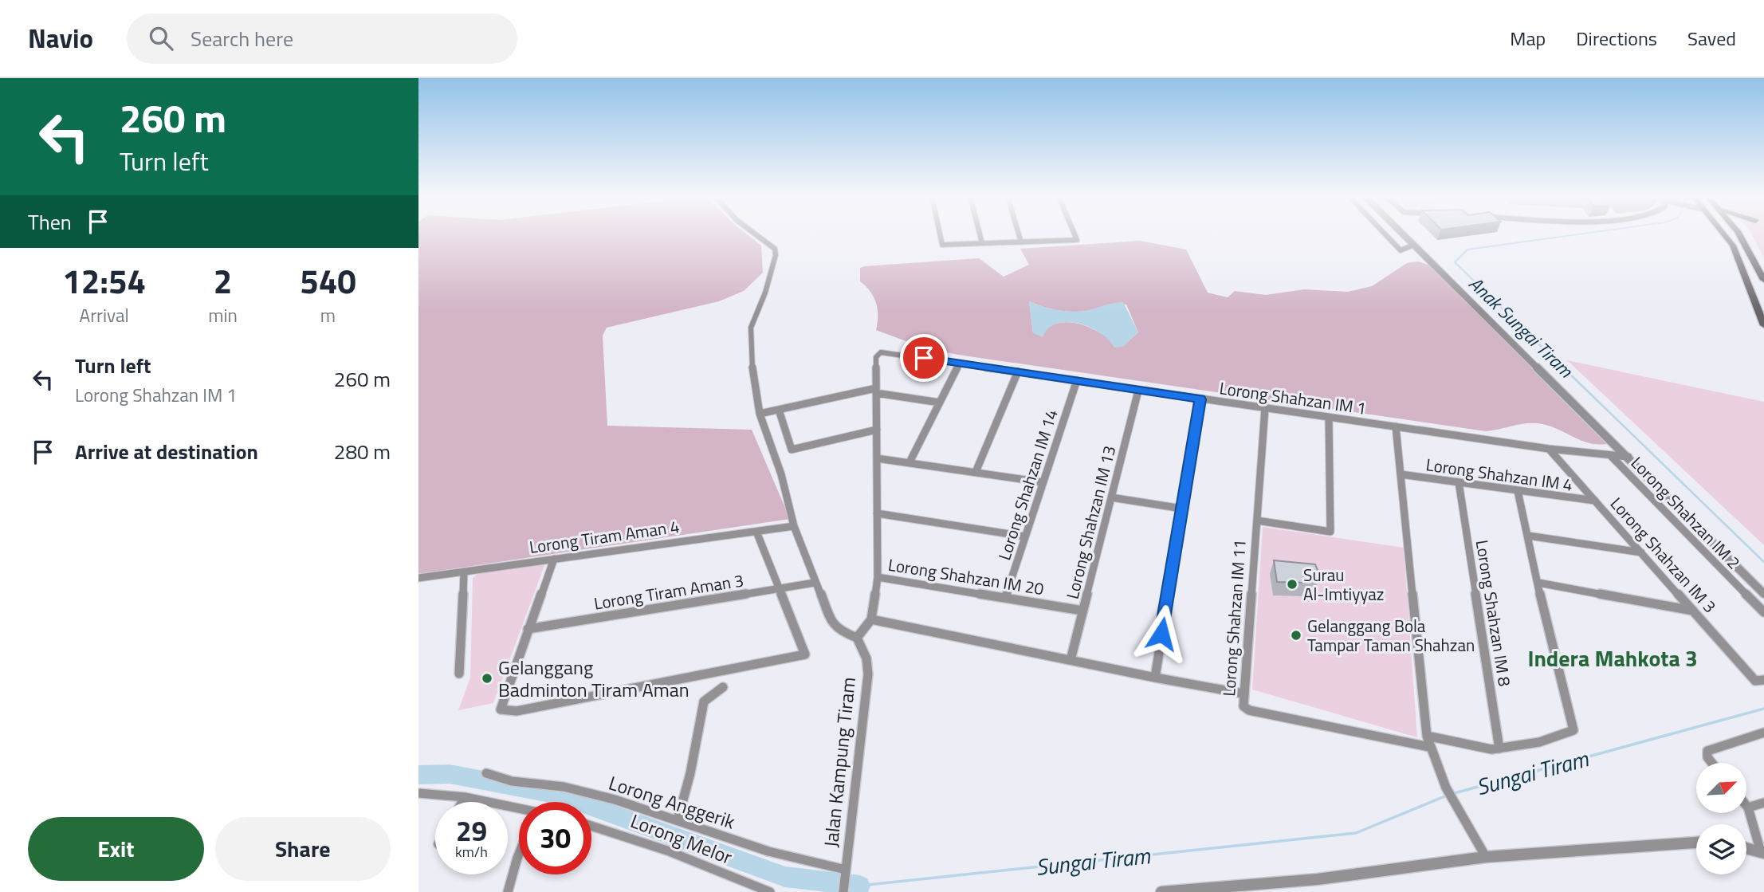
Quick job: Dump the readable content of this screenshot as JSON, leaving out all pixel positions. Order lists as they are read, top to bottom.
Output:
{
  "streets": {
    "street": [
      "Lorong Shahzan IM 1",
      "Lorong Shahzan IM 4",
      "Lorong Shahzan IM 14",
      "Lorong Shahzan IM 2",
      "Lorong Shahzan IM 13",
      "Lorong Tiram Aman 4",
      "Lorong Shahzan IM 3",
      "Lorong Shahzan IM 20",
      "Lorong Tiram Aman 3",
      "Lorong Shahzan IM 8",
      "Lorong Shahzan IM 11",
      "Jalan Kampung Tiram",
      "Lorong Anggerik",
      "Lorong Melor"
    ]
  },
  "crossings": [
    ["Lorong Shahzan IM 1", "Lorong Shahzan IM 14"],
    ["Lorong Shahzan IM 1", "Lorong Shahzan IM 2"],
    ["Lorong Shahzan IM 1", "Lorong Shahzan IM 13"],
    ["Lorong Shahzan IM 1", "Lorong Shahzan IM 3"],
    ["Lorong Shahzan IM 1", "Lorong Shahzan IM 11"],
    ["Lorong Shahzan IM 4", "Lorong Shahzan IM 3"],
    ["Lorong Shahzan IM 4", "Lorong Shahzan IM 8"],
    ["Lorong Shahzan IM 14", "Lorong Shahzan IM 20"],
    ["Lorong Shahzan IM 13", "Lorong Shahzan IM 20"],
    ["Jalan Kampung Tiram", "Lorong Anggerik"]
  ],
  "districts": ["Indera Mahkota 3"],
  "water": ["Anak Sungai Tiram", "Sungai Tiram"],
  "places": ["Surau Al-Imtiyyaz", "Gelanggang Bola Tampar Taman Shahzan", "Gelanggang Badminton Tiram Aman"],
  "north": "top right",
  "page": {
    "header": "Navio",
    "search": "Search here",
    "nav": ["Map", "Directions", "Saved"],
    "turn": ["260 m", "Turn left"],
    "then": "Then",
    "eta": [
      "12:54",
      "Arrival",
      "2",
      "min",
      "540",
      "m"
    ],
    "list": [
      {
        "name": "Turn left",
        "note": "Lorong Shahzan IM 1",
        "value": "260 m"
      },
      {
        "name": "Arrive at destination",
        "value": "280 m"
      }
    ],
    "speed": "29 km/h",
    "limit": "30",
    "buttons": ["Exit", "Share"]
  }
}
